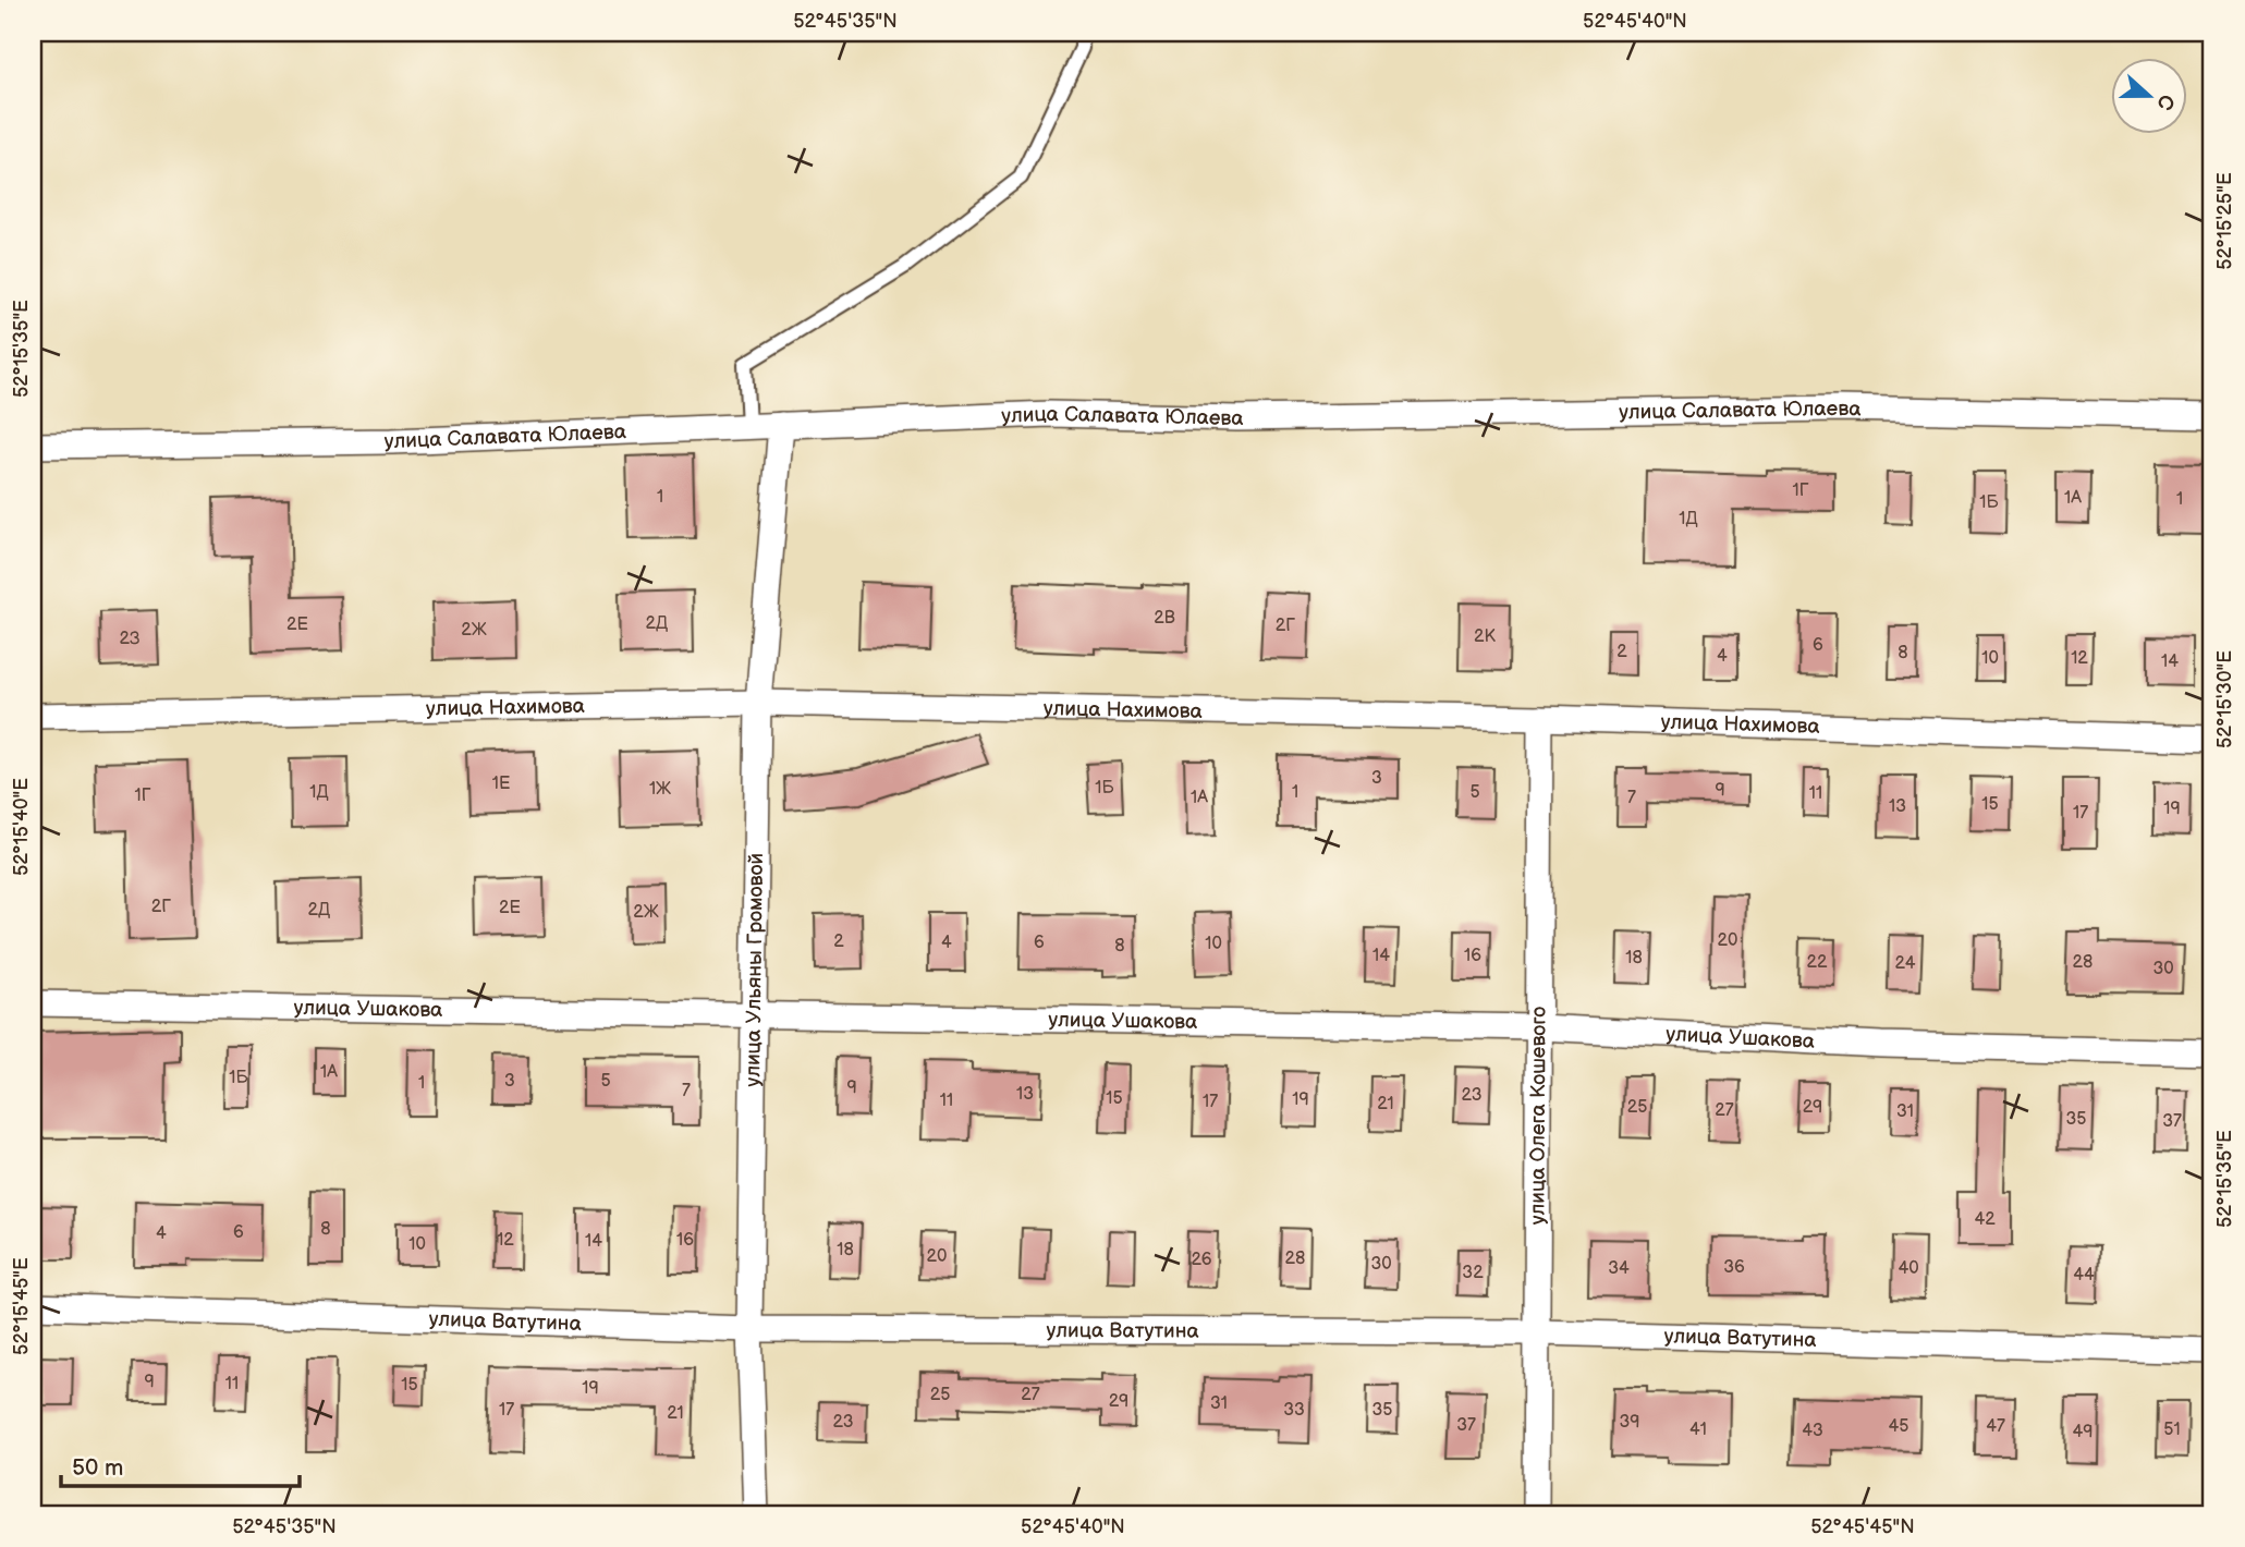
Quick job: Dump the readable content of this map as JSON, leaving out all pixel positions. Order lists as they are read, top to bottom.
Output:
{
  "streets": {
    "street": [
      "улица Салавата Юлаева",
      "улица Нахимова",
      "улица Ульяны Громовой",
      "улица Ушакова",
      "улица Олега Кошевого",
      "улица Ватутина"
    ]
  },
  "crossings": [
    ["улица Салавата Юлаева", "улица Ульяны Громовой"],
    ["улица Нахимова", "улица Ульяны Громовой"],
    ["улица Нахимова", "улица Олега Кошевого"],
    ["улица Ульяны Громовой", "улица Ушакова"],
    ["улица Ульяны Громовой", "улица Ватутина"],
    ["улица Ушакова", "улица Олега Кошевого"],
    ["улица Олега Кошевого", "улица Ватутина"]
  ],
  "house_numbers": [
    "1Г",
    "1",
    "1А",
    "1",
    "1Б",
    "1Д",
    "2В",
    "2Д",
    "2Е",
    "2Г",
    "2Ж",
    "2К",
    "2З",
    "6",
    "2",
    "8",
    "4",
    "10",
    "12",
    "14",
    "3",
    "1Е",
    "1Б",
    "1Ж",
    "9",
    "1Д",
    "1",
    "5",
    "11",
    "1Г",
    "1А",
    "7",
    "15",
    "13",
    "19",
    "17",
    "2Г",
    "2Е",
    "2Д",
    "2Ж",
    "20",
    "2",
    "4",
    "6",
    "10",
    "8",
    "14",
    "16",
    "18",
    "22",
    "28",
    "24",
    "30",
    "1А",
    "1Б",
    "3",
    "5",
    "1",
    "9",
    "7",
    "13",
    "23",
    "15",
    "19",
    "11",
    "17",
    "21",
    "25",
    "29",
    "27",
    "31",
    "35",
    "37",
    "42",
    "8",
    "6",
    "4",
    "12",
    "16",
    "14",
    "10",
    "18",
    "20",
    "28",
    "26",
    "30",
    "36",
    "34",
    "40",
    "32",
    "44",
    "9",
    "11",
    "15",
    "19",
    "25",
    "27",
    "29",
    "31",
    "17",
    "33",
    "35",
    "21",
    "23",
    "39",
    "37",
    "45",
    "47",
    "41",
    "51",
    "43",
    "49"
  ],
  "scale_bar": "50 m",
  "north": "right",
  "coordinates": [
    "52°45'35\"N",
    "52°45'40\"N",
    "52°15'25\"E",
    "52°15'35\"E",
    "52°15'30\"E",
    "52°15'40\"E",
    "52°15'45\"E",
    "52°45'45\"N"
  ]
}
